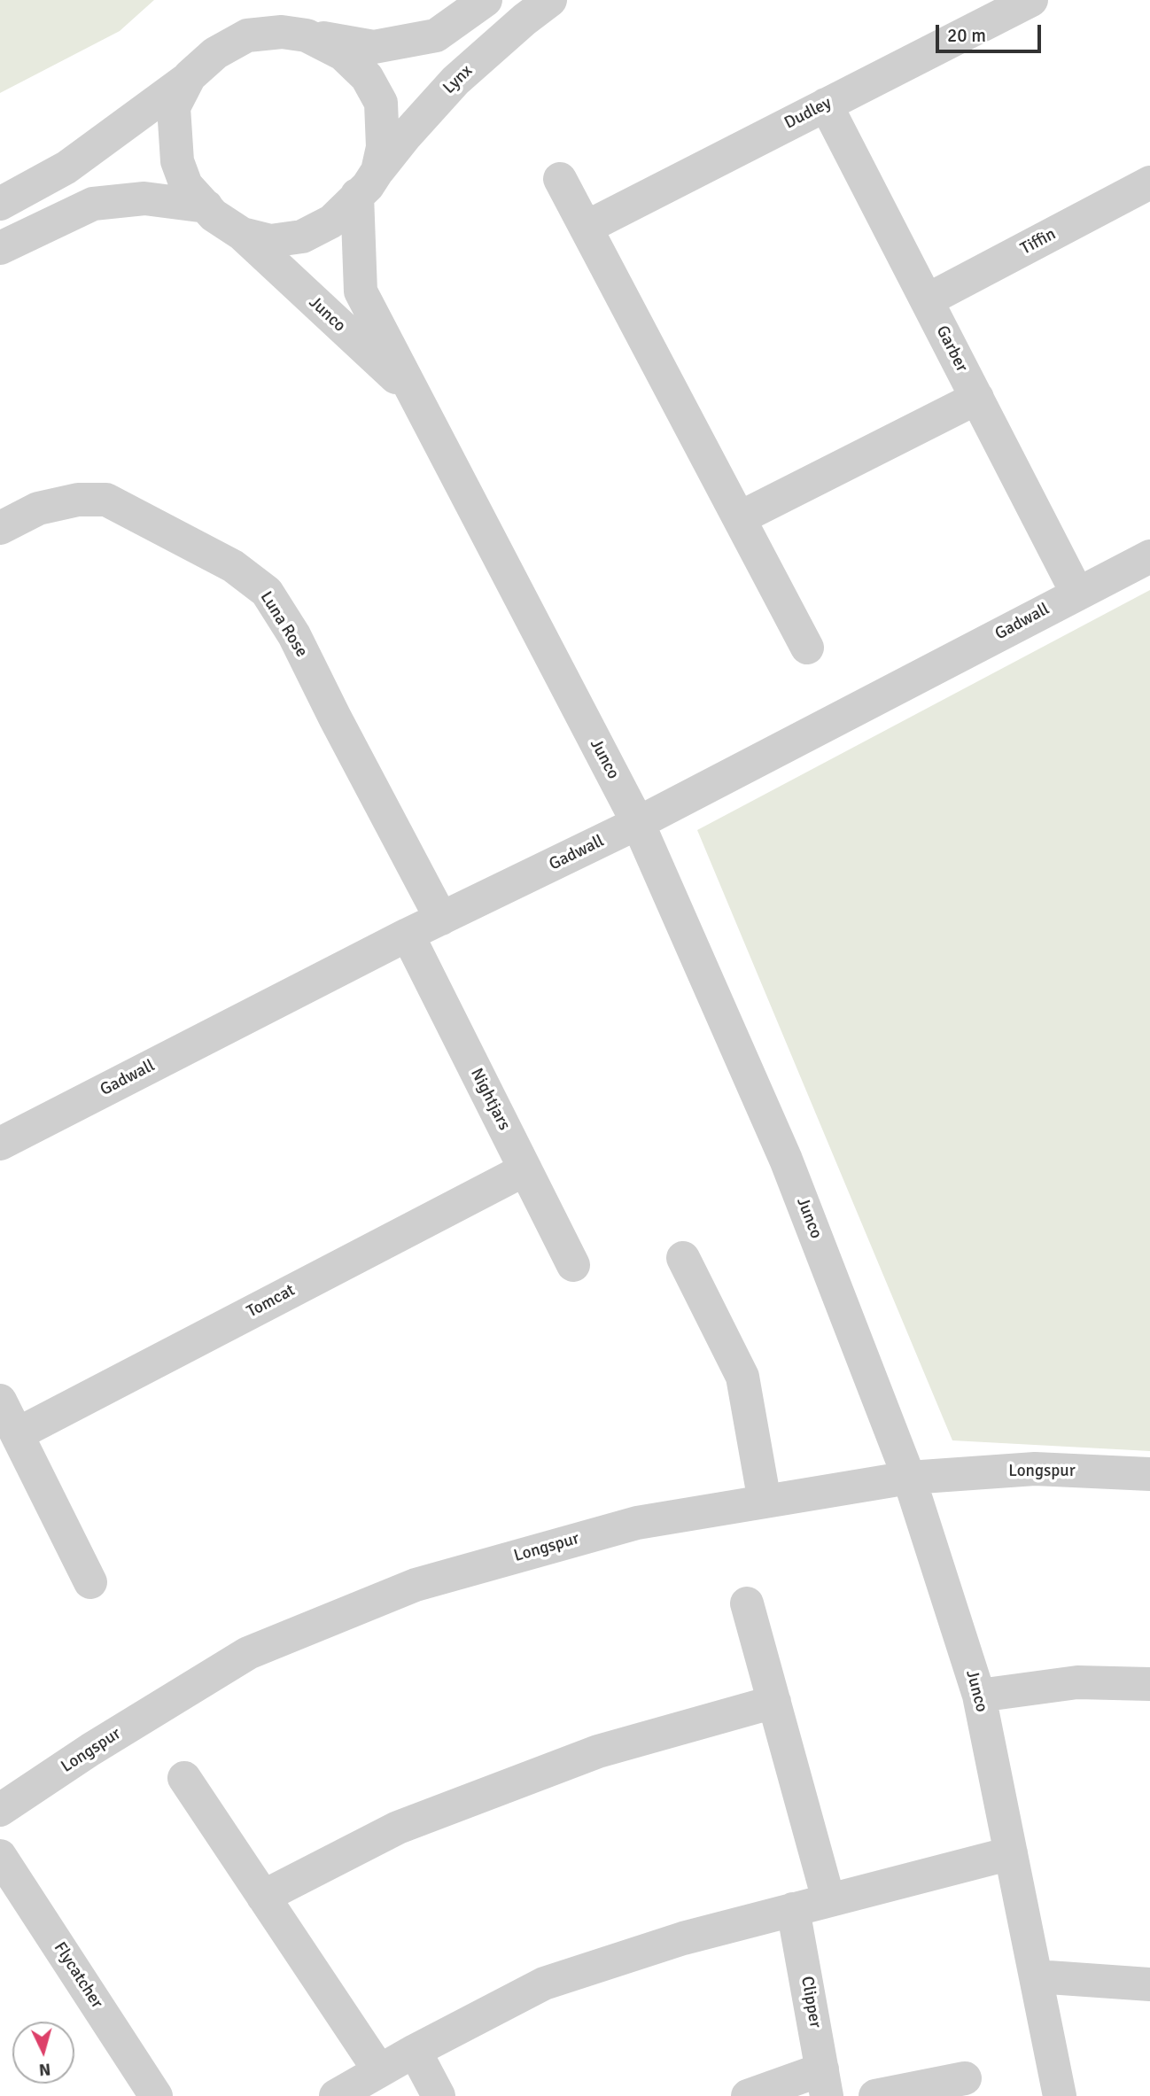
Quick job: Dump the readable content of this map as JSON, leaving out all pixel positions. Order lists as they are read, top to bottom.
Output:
{
  "streets": {
    "street": [
      "Lynx",
      "Dudley",
      "Tiffin",
      "Junco",
      "Garber",
      "Gadwall",
      "Luna Rose",
      "Nightjars",
      "Tomcat",
      "Longspur",
      "Flycatcher",
      "Clipper"
    ]
  },
  "crossings": [
    ["Lynx", "Junco"],
    ["Dudley", "Garber"],
    ["Tiffin", "Garber"],
    ["Junco", "Gadwall"],
    ["Junco", "Longspur"],
    ["Garber", "Gadwall"],
    ["Gadwall", "Luna Rose"],
    ["Gadwall", "Nightjars"],
    ["Nightjars", "Tomcat"]
  ],
  "scale_bar": "20 m",
  "north": "bottom"
}
